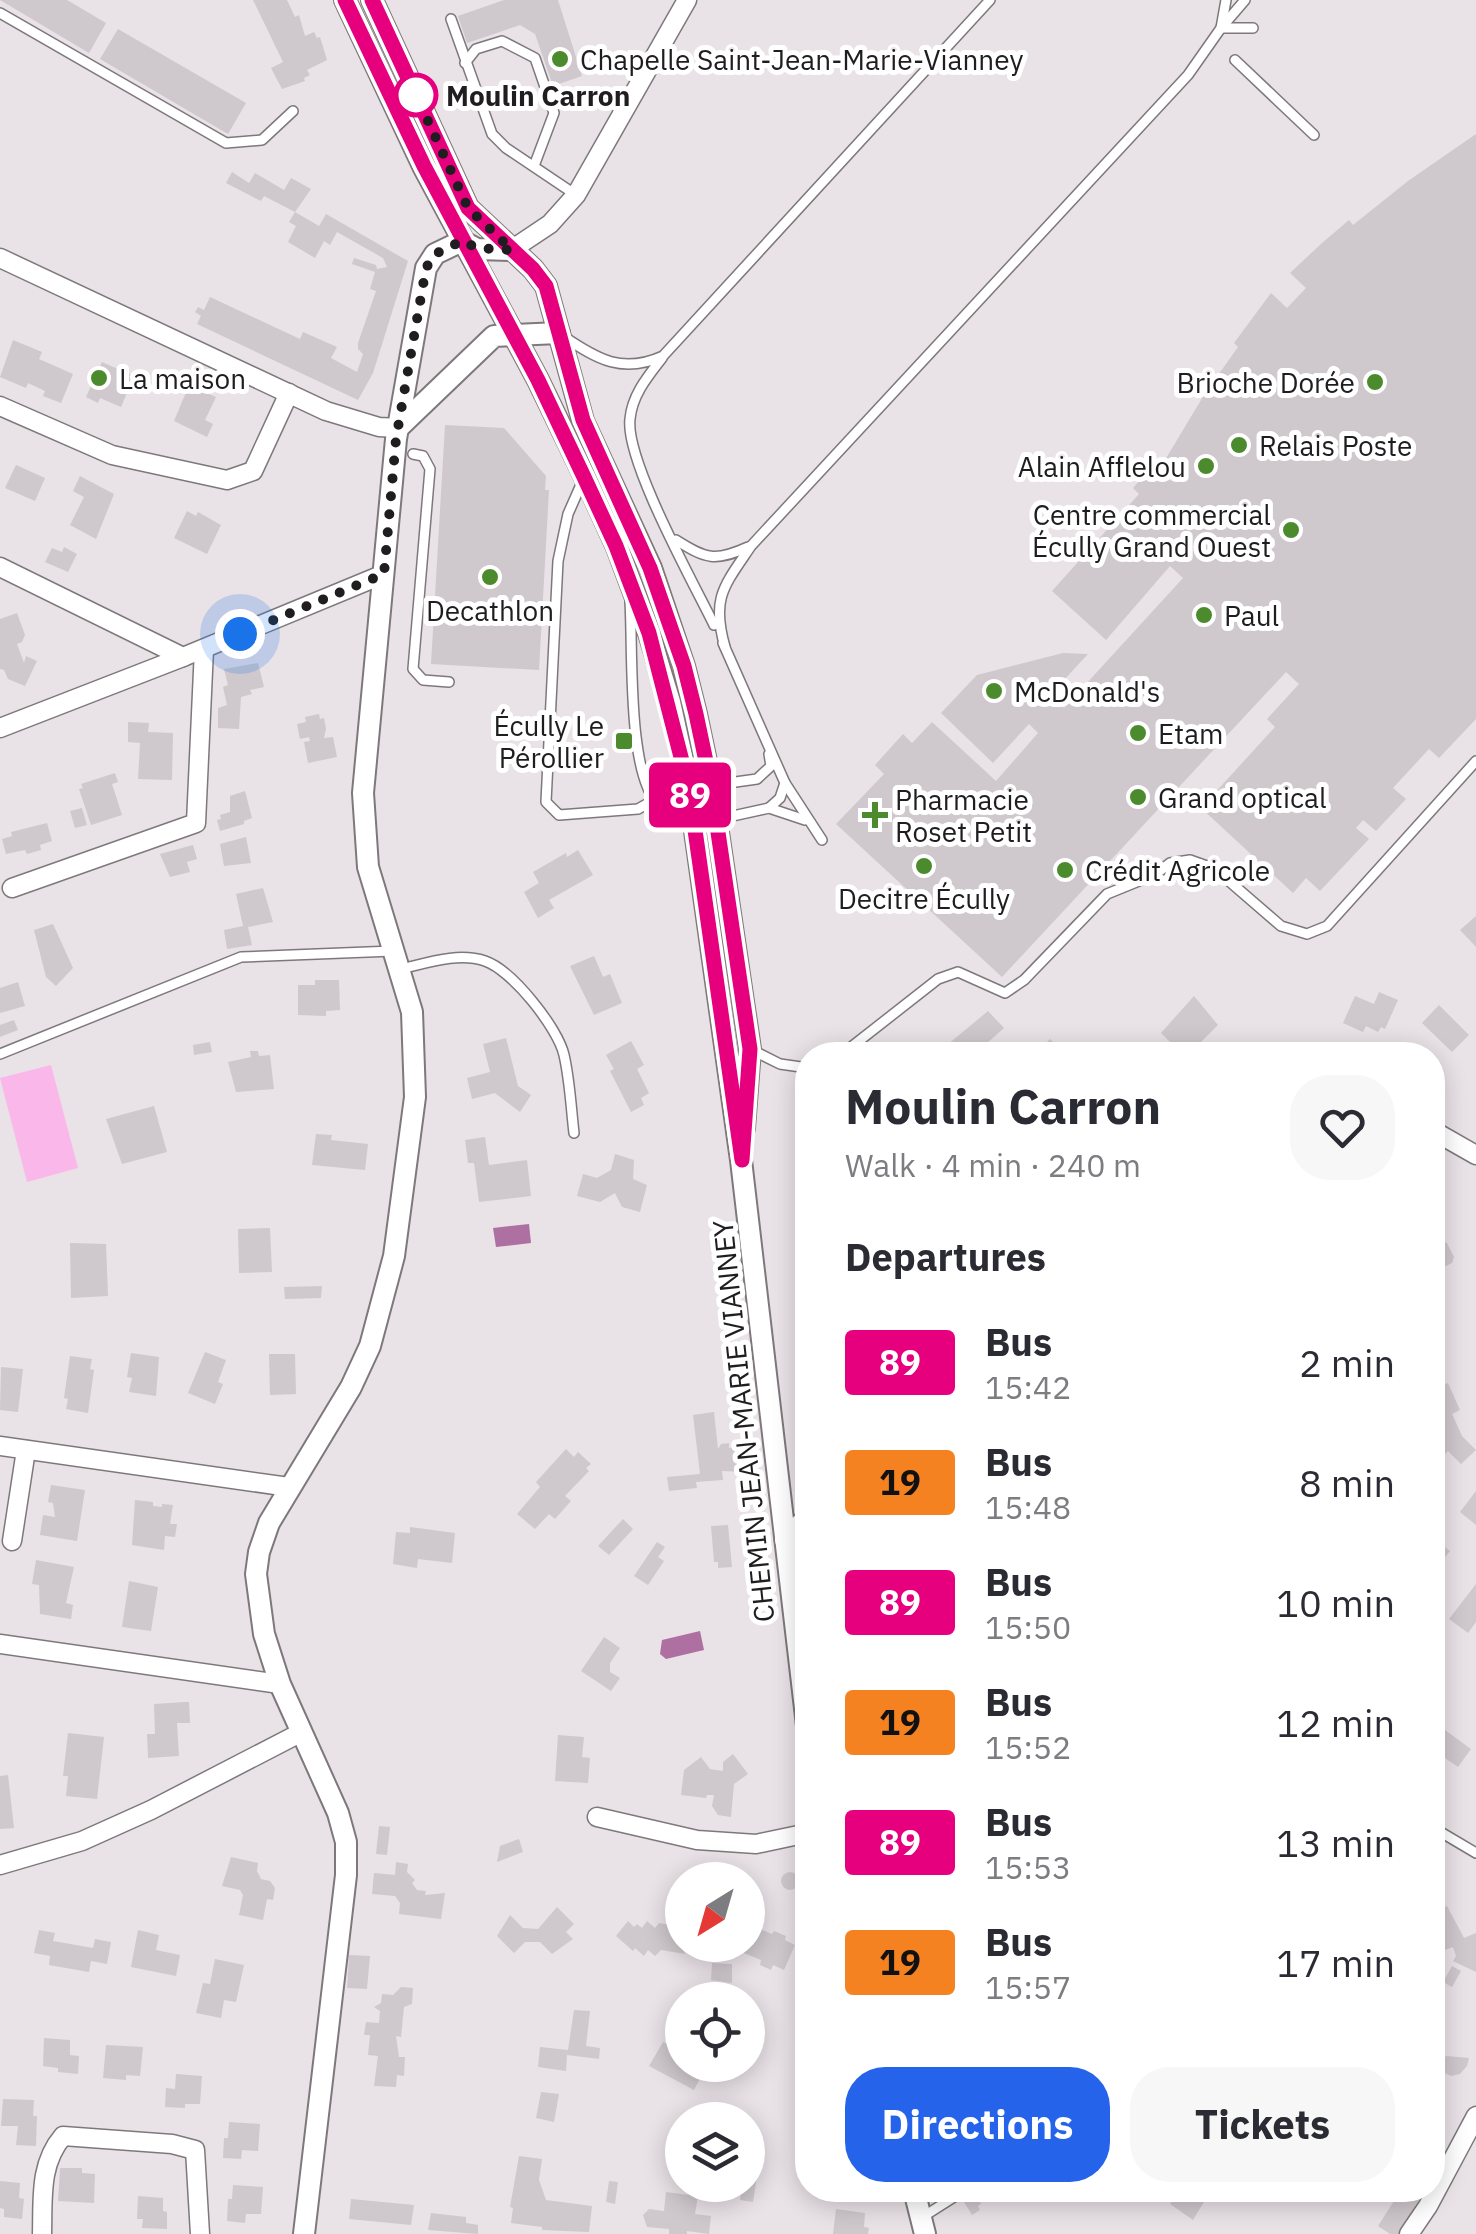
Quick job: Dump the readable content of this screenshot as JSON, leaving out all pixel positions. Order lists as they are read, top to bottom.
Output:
{
  "streets": {
    "street": ["CHEMIN JEAN-MARIE VIANNEY"]
  },
  "places": {
    "other": [
      "Chapelle Saint-Jean-Marie-Vianney",
      "Moulin Carron",
      "La maison",
      "Brioche Dorée",
      "Relais Poste",
      "Alain Afflelou",
      "Centre commercial Écully Grand Ouest",
      "Decathlon",
      "Paul",
      "McDonald's",
      "Etam",
      "Grand optical",
      "Decitre Écully",
      "Crédit Agricole"
    ],
    "transit": ["Écully Le Pérollier"],
    "health": ["Pharmacie Roset Petit"]
  },
  "lines": ["bus line 89"],
  "north": "bottom left",
  "page": {
    "on_map": "89",
    "heading": [
      ["Moulin Carron", "Walk · 4 min · 240 m"],
      "Departures"
    ],
    "list": [
      {
        "mark": "89",
        "name": "Bus",
        "note": "15:42",
        "value": "2 min"
      },
      {
        "mark": "19",
        "name": "Bus",
        "note": "15:48",
        "value": "8 min"
      },
      {
        "mark": "89",
        "name": "Bus",
        "note": "15:50",
        "value": "10 min"
      },
      {
        "mark": "19",
        "name": "Bus",
        "note": "15:52",
        "value": "12 min"
      },
      {
        "mark": "89",
        "name": "Bus",
        "note": "15:53",
        "value": "13 min"
      },
      {
        "mark": "19",
        "name": "Bus",
        "note": "15:57",
        "value": "17 min"
      }
    ],
    "buttons": ["Directions", "Tickets"]
  }
}
